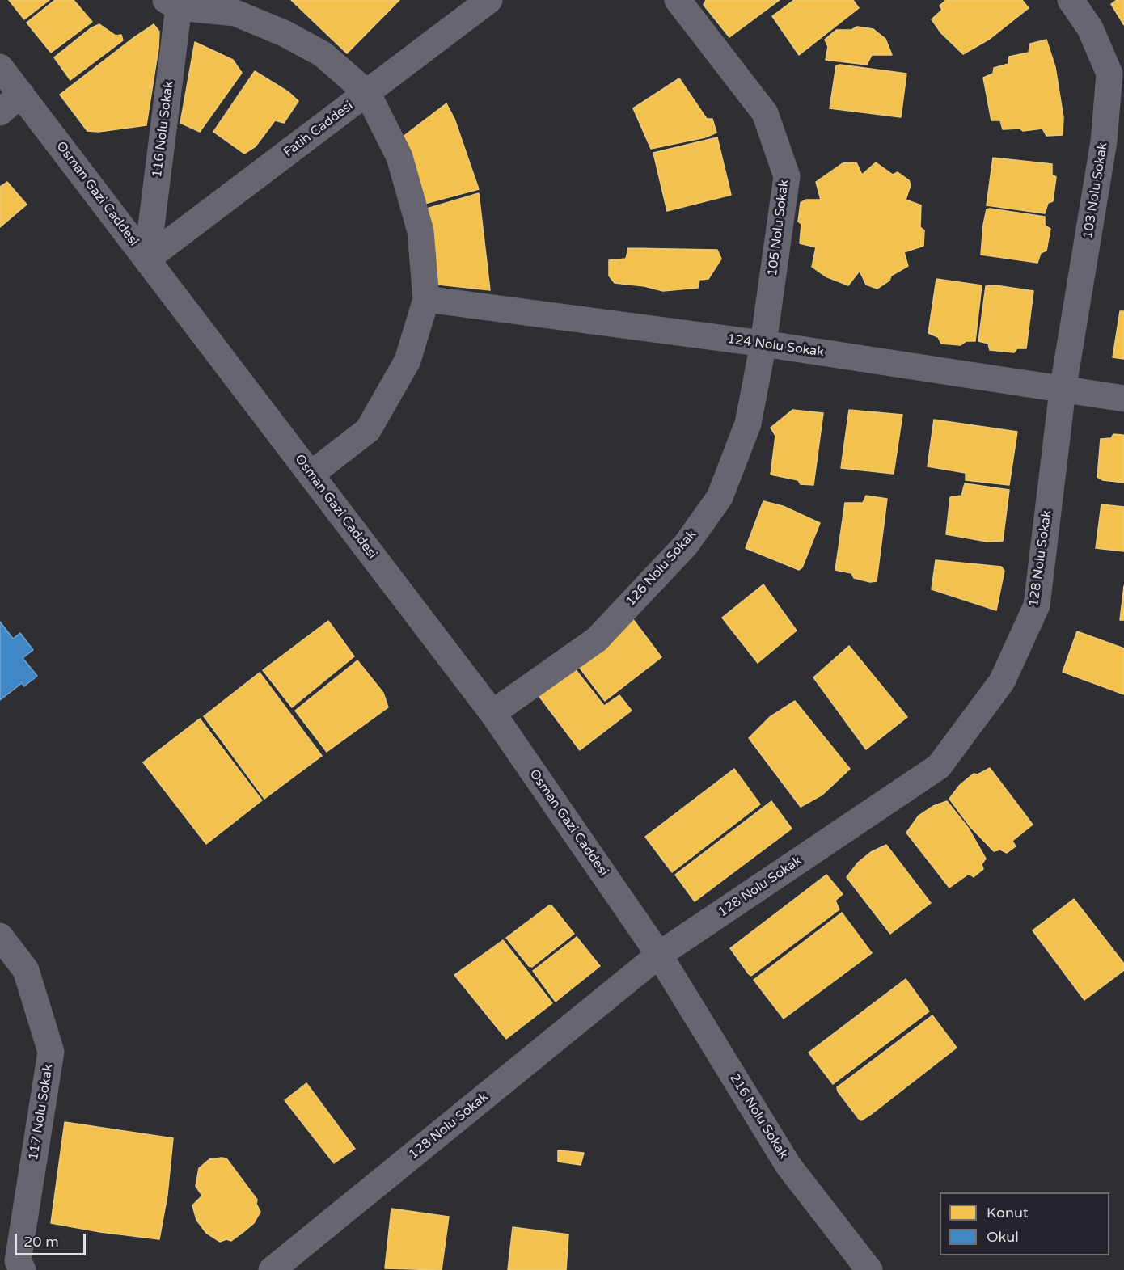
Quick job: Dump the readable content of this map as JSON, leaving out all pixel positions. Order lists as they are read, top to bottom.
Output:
{
  "streets": {
    "street": [
      "116 Nolu Sokak",
      "Fatih Caddesi",
      "103 Nolu Sokak",
      "Osman Gazi Caddesi",
      "105 Nolu Sokak",
      "124 Nolu Sokak",
      "128 Nolu Sokak",
      "126 Nolu Sokak",
      "117 Nolu Sokak",
      "216 Nolu Sokak"
    ]
  },
  "crossings": [
    ["116 Nolu Sokak", "Fatih Caddesi"],
    ["116 Nolu Sokak", "Osman Gazi Caddesi"],
    ["Fatih Caddesi", "Osman Gazi Caddesi"],
    ["103 Nolu Sokak", "124 Nolu Sokak"],
    ["103 Nolu Sokak", "128 Nolu Sokak"],
    ["Osman Gazi Caddesi", "128 Nolu Sokak"],
    ["Osman Gazi Caddesi", "126 Nolu Sokak"],
    ["Osman Gazi Caddesi", "216 Nolu Sokak"],
    ["105 Nolu Sokak", "124 Nolu Sokak"],
    ["105 Nolu Sokak", "126 Nolu Sokak"],
    ["124 Nolu Sokak", "128 Nolu Sokak"],
    ["124 Nolu Sokak", "126 Nolu Sokak"],
    ["128 Nolu Sokak", "216 Nolu Sokak"]
  ],
  "legend": ["Konut", "Okul"],
  "scale_bar": "20 m"
}
